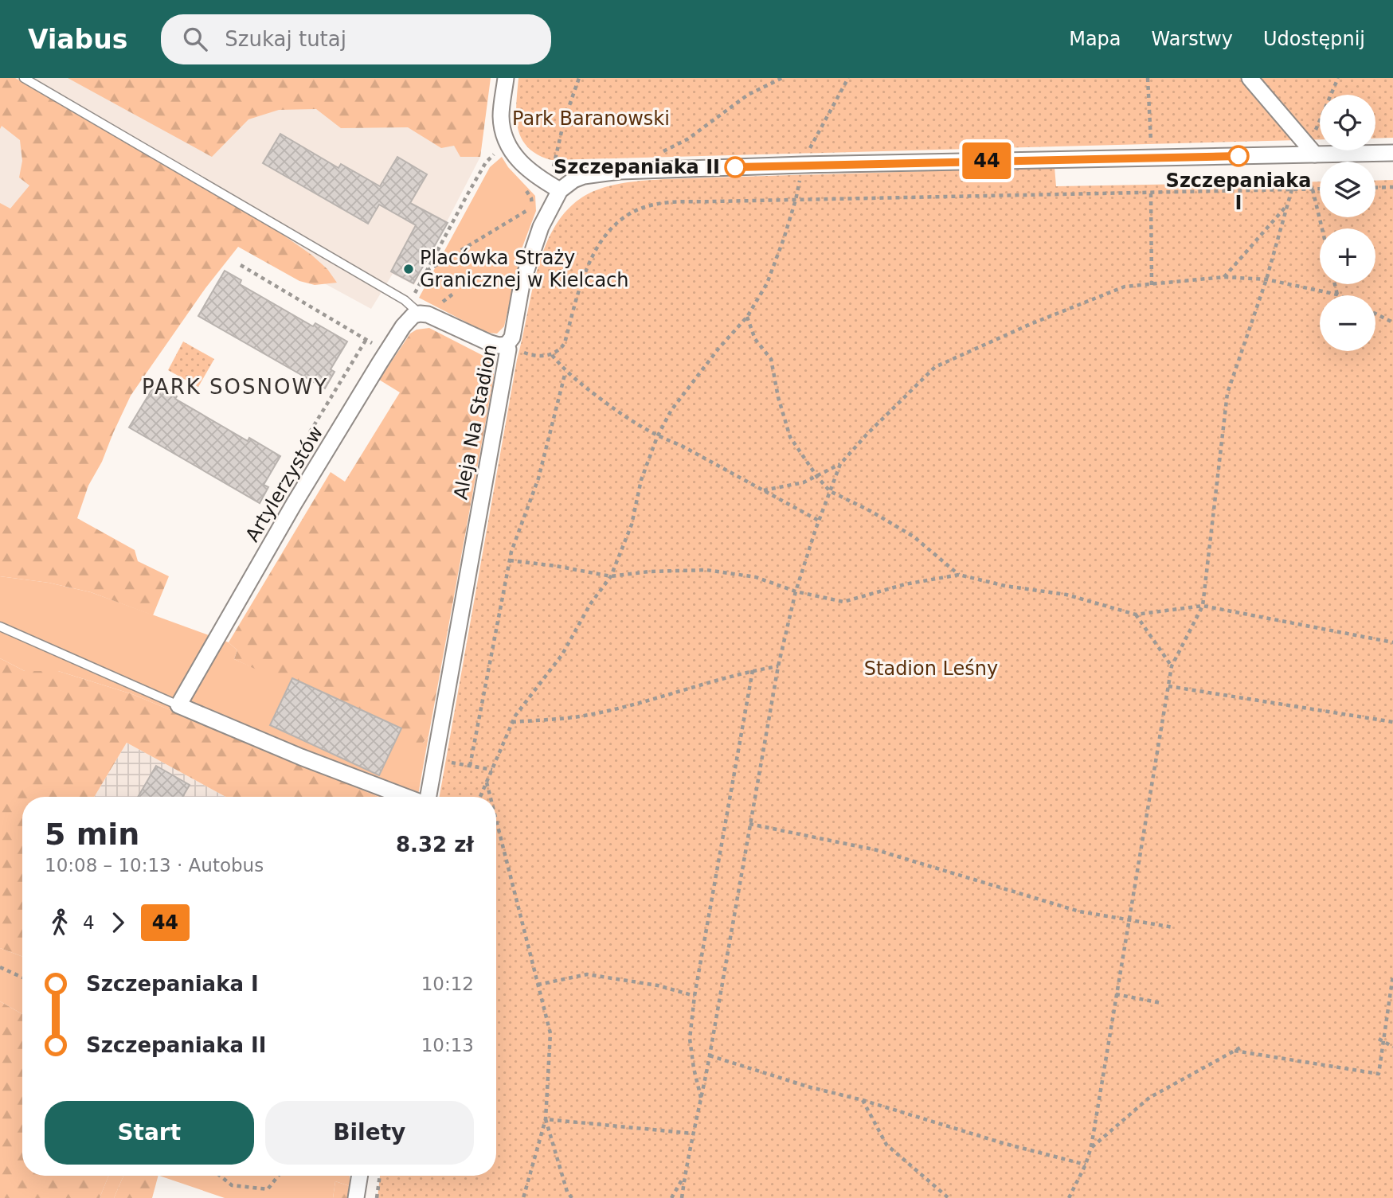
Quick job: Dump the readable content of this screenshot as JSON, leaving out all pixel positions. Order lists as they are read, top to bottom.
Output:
{
  "streets": {
    "street": ["Aleja Na Stadion", "Artylerzystów"]
  },
  "districts": ["PARK SOSNOWY"],
  "parks": ["Park Baranowski", "Stadion Leśny"],
  "places": ["Szczepaniaka I", "Szczepaniaka II", "Placówka Straży Granicznej w Kielcach"],
  "lines": ["bus line 44"],
  "page": {
    "header": "Viabus",
    "search": "Szukaj tutaj",
    "nav": ["Mapa", "Warstwy", "Udostępnij"],
    "on_map": "44",
    "map_buttons": ["+", "−"],
    "heading": ["5 min", "10:08 – 10:13 · Autobus", "8.32 zł"],
    "legs": ["4", "44"],
    "list": [
      {
        "name": "Szczepaniaka I",
        "value": "10:12"
      },
      {
        "name": "Szczepaniaka II",
        "value": "10:13"
      }
    ],
    "buttons": ["Start", "Bilety"]
  }
}
